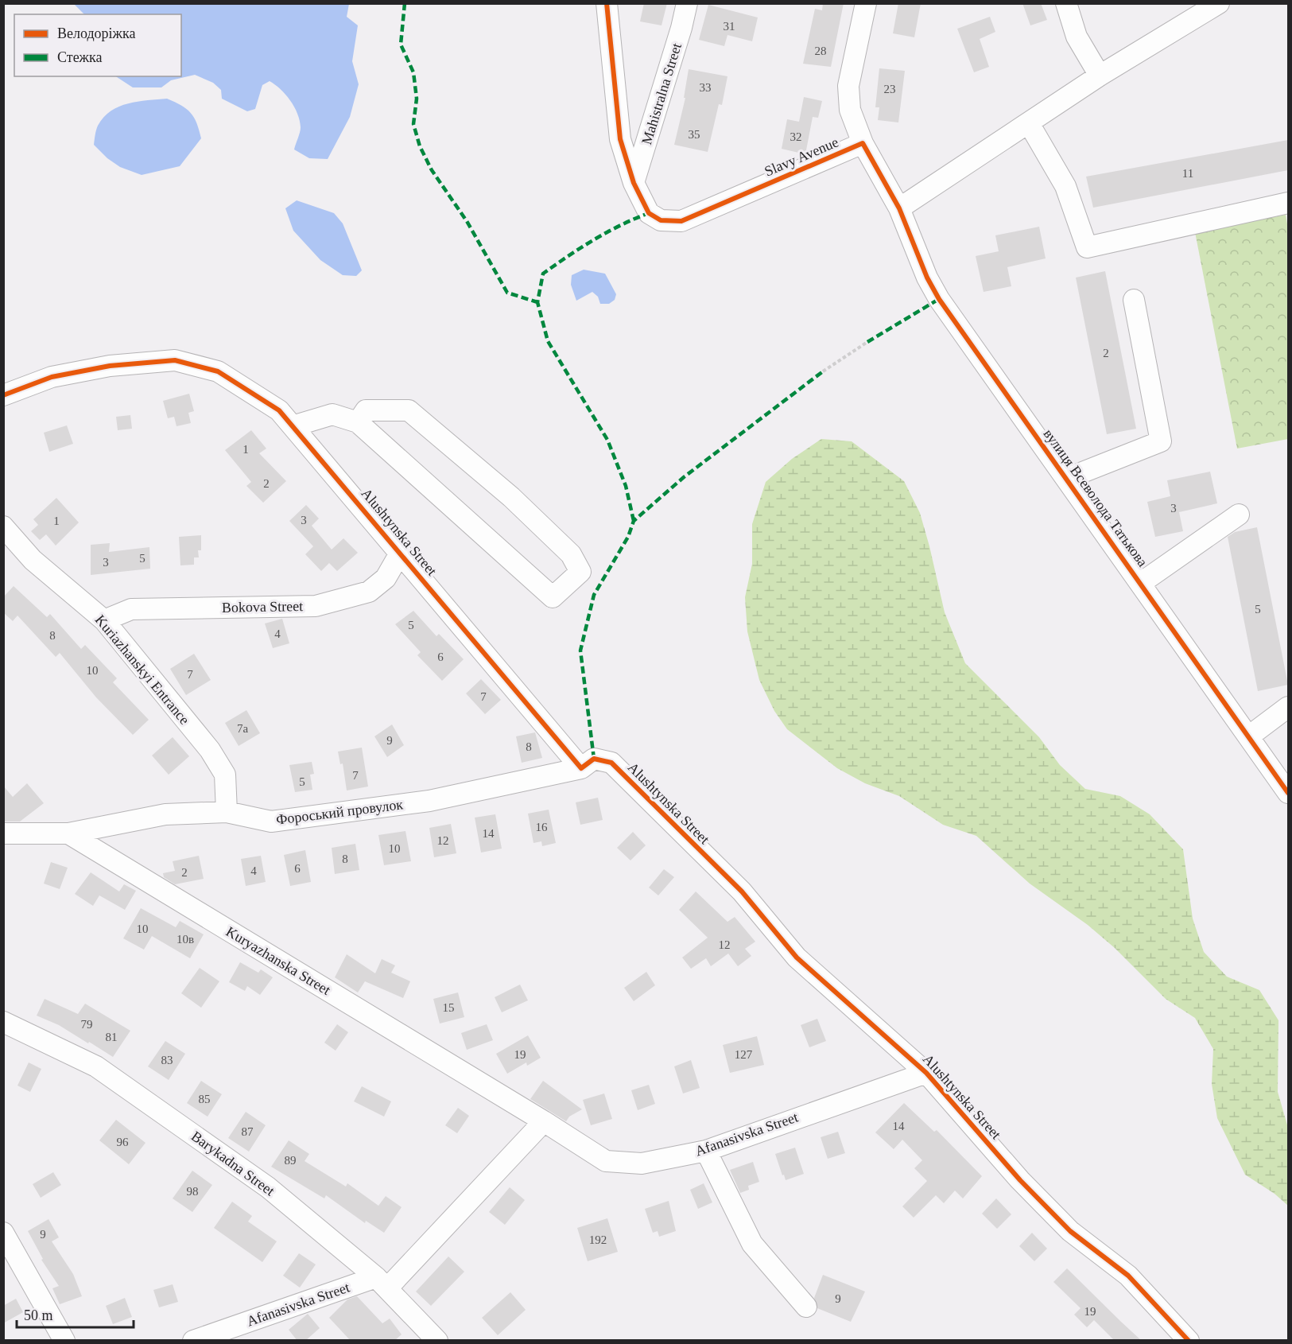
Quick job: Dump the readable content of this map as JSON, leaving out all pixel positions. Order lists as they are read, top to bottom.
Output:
{
  "streets": {
    "street": [
      "Mahistralna Street",
      "Slavy Avenue",
      "вулиця Всеволода Татькова",
      "Alushtynska Street",
      "Bokova Street",
      "Kuriazhanskyi Entrance",
      "Фороський провулок",
      "Kuryazhanska Street",
      "Afanasivska Street",
      "Barykadna Street"
    ]
  },
  "crossings": [
    ["Mahistralna Street", "Slavy Avenue"],
    ["Alushtynska Street", "Bokova Street"],
    ["Alushtynska Street", "Фороський провулок"],
    ["Alushtynska Street", "Afanasivska Street"],
    ["Bokova Street", "Kuriazhanskyi Entrance"],
    ["Kuriazhanskyi Entrance", "Фороський провулок"],
    ["Фороський провулок", "Kuryazhanska Street"],
    ["Kuryazhanska Street", "Afanasivska Street"],
    ["Afanasivska Street", "Barykadna Street"]
  ],
  "house_numbers": [
    "31",
    "28",
    "33",
    "23",
    "35",
    "32",
    "11",
    "2",
    "1",
    "2",
    "3",
    "3",
    "1",
    "5",
    "3",
    "5",
    "5",
    "4",
    "8",
    "6",
    "10",
    "7",
    "7",
    "7а",
    "9",
    "8",
    "7",
    "5",
    "16",
    "14",
    "12",
    "10",
    "8",
    "6",
    "4",
    "2",
    "10",
    "10в",
    "12",
    "15",
    "79",
    "81",
    "19",
    "127",
    "83",
    "85",
    "14",
    "87",
    "96",
    "89",
    "98",
    "9",
    "192",
    "9",
    "19"
  ],
  "legend": ["Велодоріжка", "Стежка"],
  "scale_bar": "50 m"
}
